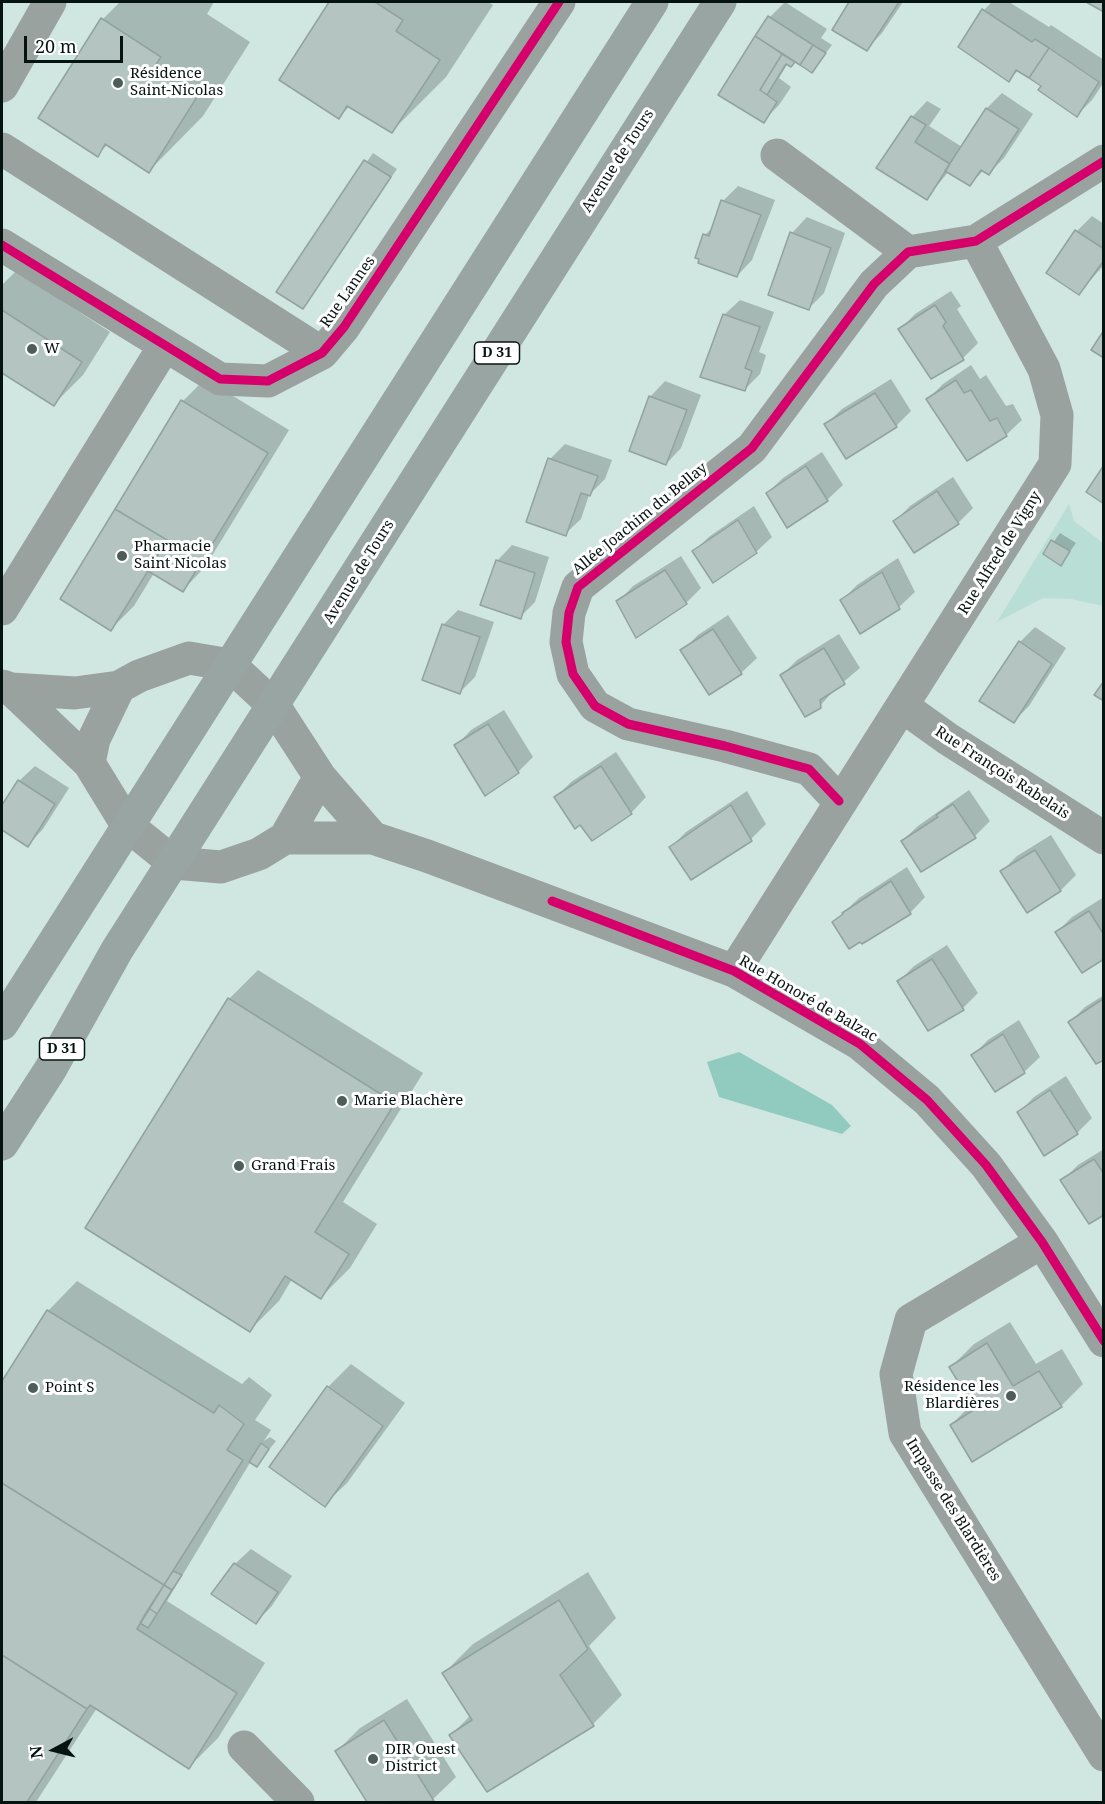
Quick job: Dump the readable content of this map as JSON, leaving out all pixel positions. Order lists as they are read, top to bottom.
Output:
{
  "streets": {
    "main road": ["Avenue de Tours", "D 31"],
    "street": [
      "Rue Lannes",
      "Allée Joachim du Bellay",
      "Rue Alfred de Vigny",
      "Rue François Rabelais",
      "Rue Honoré de Balzac",
      "Impasse des Blardières"
    ]
  },
  "crossings": [
    ["Allée Joachim du Bellay", "Rue Alfred de Vigny"],
    ["Rue Alfred de Vigny", "Rue François Rabelais"],
    ["Rue Alfred de Vigny", "Rue Honoré de Balzac"],
    ["Rue Honoré de Balzac", "Impasse des Blardières"]
  ],
  "places": [
    "Résidence Saint-Nicolas",
    "W",
    "Pharmacie Saint Nicolas",
    "Marie Blachère",
    "Grand Frais",
    "Point S",
    "Résidence les Blardières",
    "DIR Ouest District"
  ],
  "scale_bar": "20 m",
  "north": "left"
}
